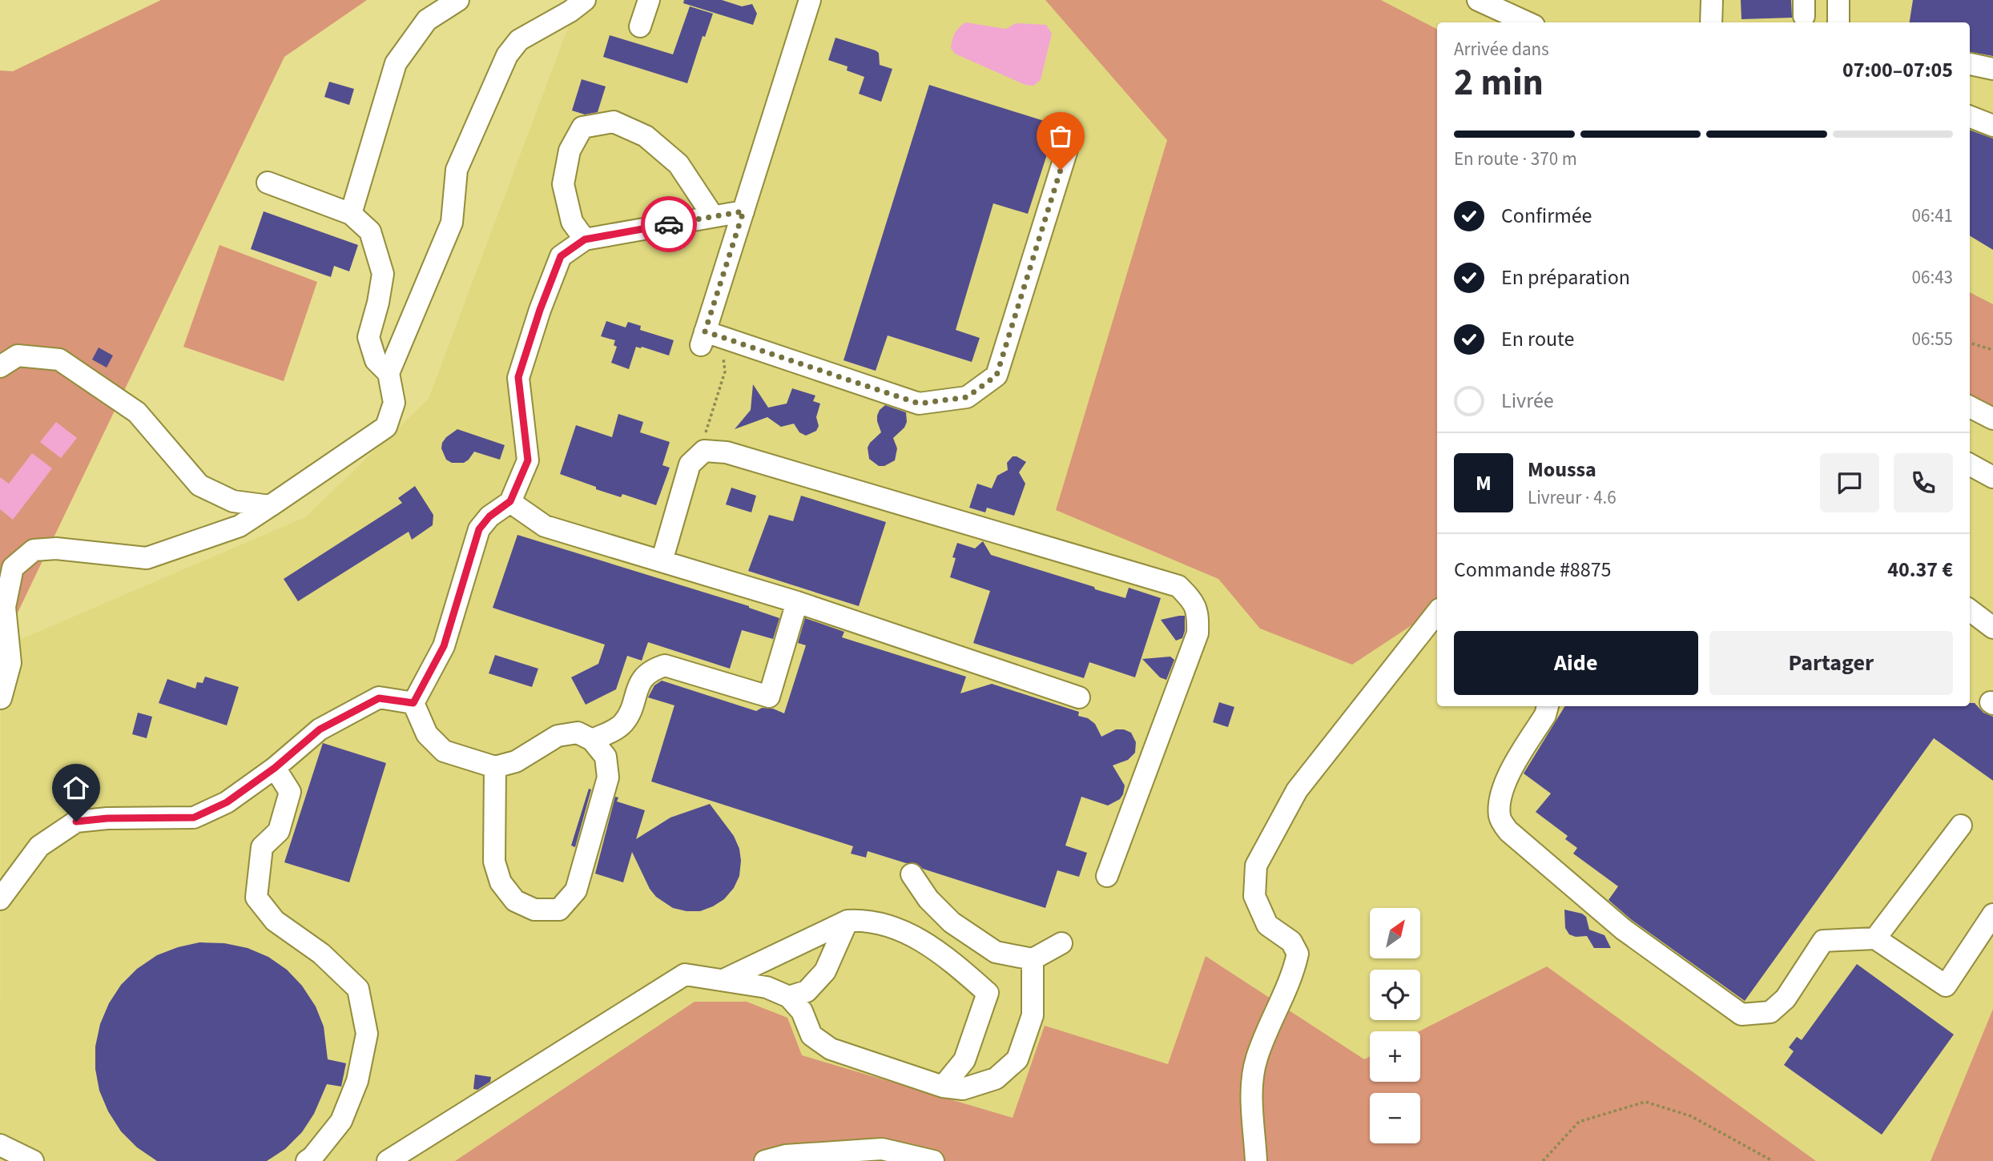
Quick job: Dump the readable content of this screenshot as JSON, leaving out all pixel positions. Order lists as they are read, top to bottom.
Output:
{
  "north": "top right",
  "page": {
    "heading": ["2 min", "Arrivée dans", "07:00–07:05"],
    "panel": [
      "Moussa",
      "Livreur · 4.6",
      "Commande #8875",
      "40.37 €"
    ],
    "bar": "En route · 370 m",
    "list": [
      ["Confirmée", "06:41"],
      ["En préparation", "06:43"],
      ["En route", "06:55"],
      "Livrée"
    ],
    "round": "M",
    "buttons": ["Aide", "Partager"],
    "map_buttons": ["+", "−"]
  }
}
